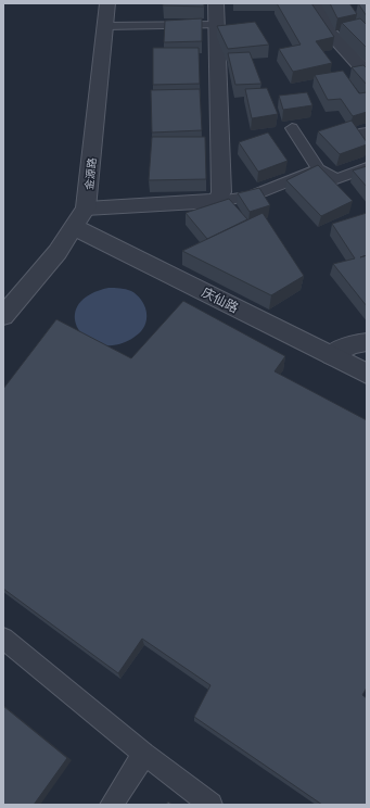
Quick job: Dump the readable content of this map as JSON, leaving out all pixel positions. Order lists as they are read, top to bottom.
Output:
{
  "streets": {
    "street": ["金源路", "庆仙路"]
  },
  "crossings": [
    ["金源路", "庆仙路"]
  ]
}
